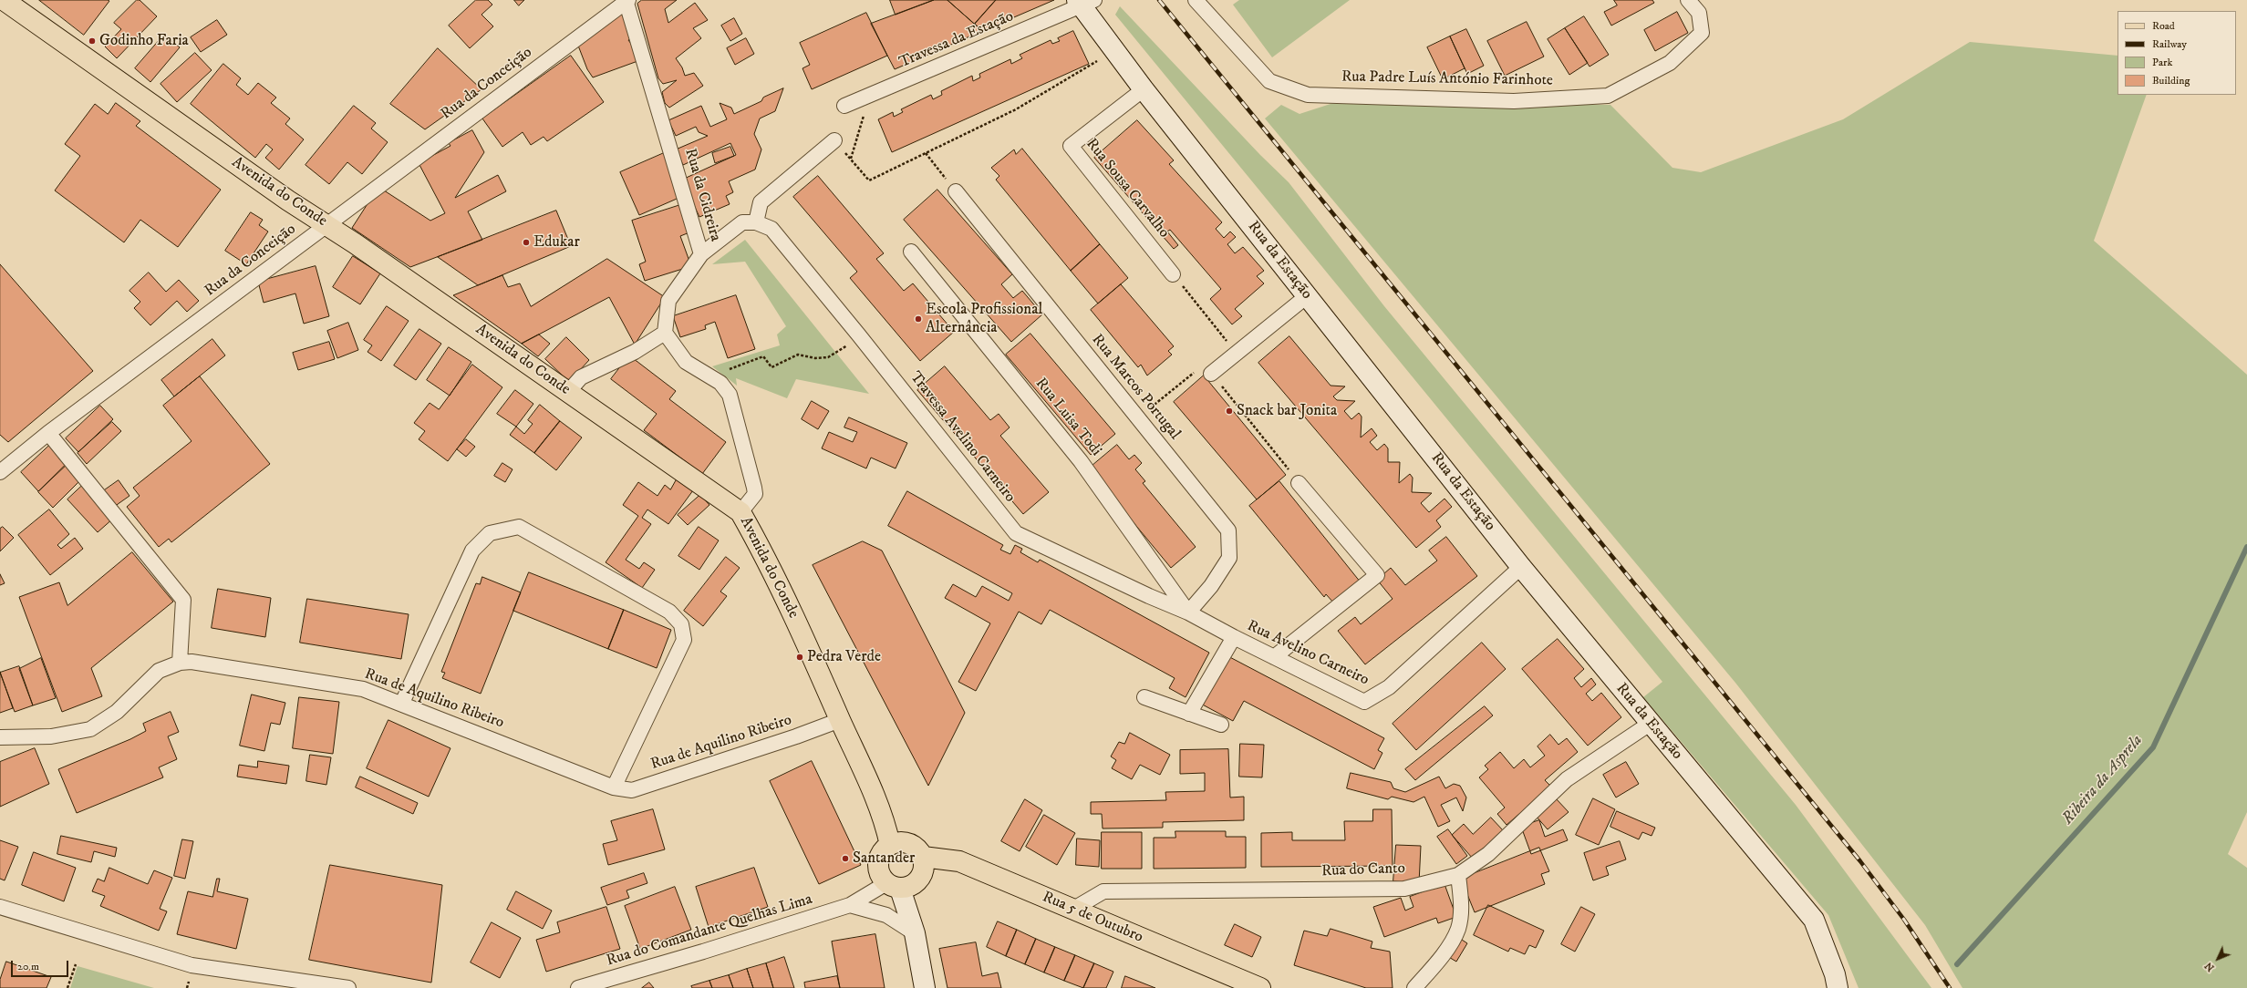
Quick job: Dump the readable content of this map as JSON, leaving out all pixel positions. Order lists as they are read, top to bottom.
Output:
{
  "streets": {
    "main road": ["Avenida do Conde", "Rua 5 de Outubro"],
    "street": [
      "Travessa da Estação",
      "Rua Padre Luís António Farinhote",
      "Rua da Conceição",
      "Rua Sousa Carvalho",
      "Rua da Cidreira",
      "Rua da Estação",
      "Rua Marcos Portugal",
      "Rua Luisa Todi",
      "Travessa Avelino Carneiro",
      "Rua Avelino Carneiro",
      "Rua de Aquilino Ribeiro",
      "Rua do Canto",
      "Rua do Comandante Quelhas Lima"
    ]
  },
  "crossings": [
    ["Travessa da Estação", "Rua da Estação"],
    ["Rua da Conceição", "Avenida do Conde"],
    ["Rua da Conceição", "Rua da Cidreira"],
    ["Rua Sousa Carvalho", "Rua da Estação"],
    ["Avenida do Conde", "Rua de Aquilino Ribeiro"],
    ["Avenida do Conde", "Rua 5 de Outubro"],
    ["Avenida do Conde", "Rua do Comandante Quelhas Lima"],
    ["Rua da Estação", "Rua Avelino Carneiro"],
    ["Rua da Estação", "Rua do Canto"],
    ["Rua Marcos Portugal", "Rua Luisa Todi"],
    ["Rua Marcos Portugal", "Travessa Avelino Carneiro"],
    ["Rua Marcos Portugal", "Rua Avelino Carneiro"],
    ["Rua Luisa Todi", "Travessa Avelino Carneiro"],
    ["Rua Luisa Todi", "Rua Avelino Carneiro"],
    ["Travessa Avelino Carneiro", "Rua Avelino Carneiro"],
    ["Rua do Canto", "Rua 5 de Outubro"],
    ["Rua 5 de Outubro", "Rua do Comandante Quelhas Lima"]
  ],
  "water": ["Ribeira da Asprela"],
  "places": [
    "Godinho Faria",
    "Edukar",
    "Escola Profissional Alternância",
    "Snack bar Jonita",
    "Pedra Verde",
    "Santander"
  ],
  "legend": [
    "Road",
    "Railway",
    "Park",
    "Building"
  ],
  "scale_bar": "20 m",
  "north": "bottom left"
}
